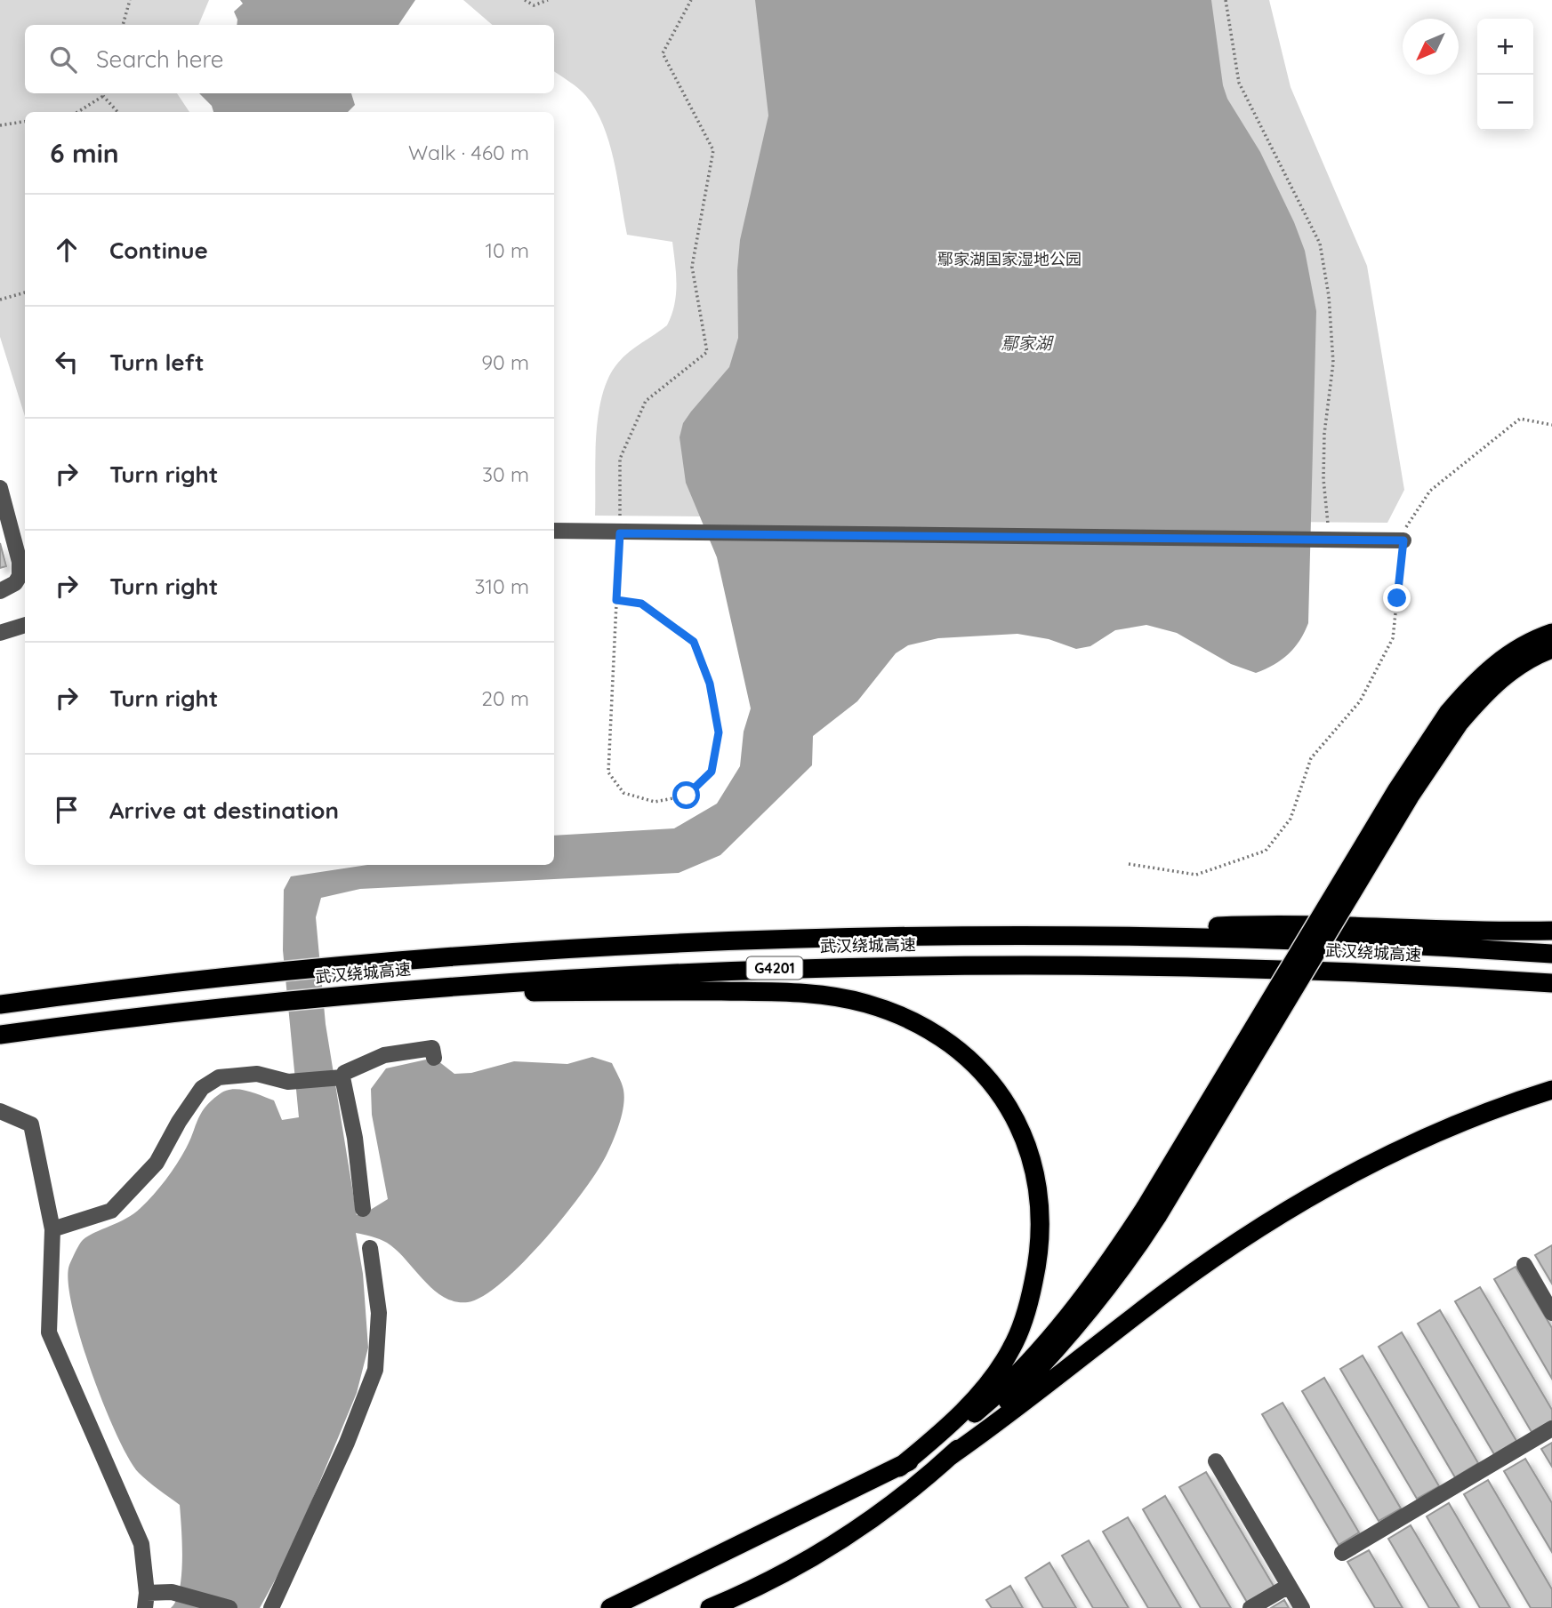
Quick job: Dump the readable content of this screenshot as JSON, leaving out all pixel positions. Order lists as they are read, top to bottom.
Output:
{
  "streets": {
    "highway": ["武汉绕城高速", "G4201"]
  },
  "water": ["鄢家湖"],
  "parks": ["鄢家湖国家湿地公园"],
  "north": "bottom left",
  "page": {
    "map_buttons": ["+", "−"],
    "search": "Search here",
    "heading": ["6 min", "Walk · 460 m"],
    "list": [
      ["Continue", "10 m"],
      ["Turn left", "90 m"],
      ["Turn right", "30 m"],
      ["Turn right", "310 m"],
      ["Turn right", "20 m"],
      "Arrive at destination"
    ]
  }
}
